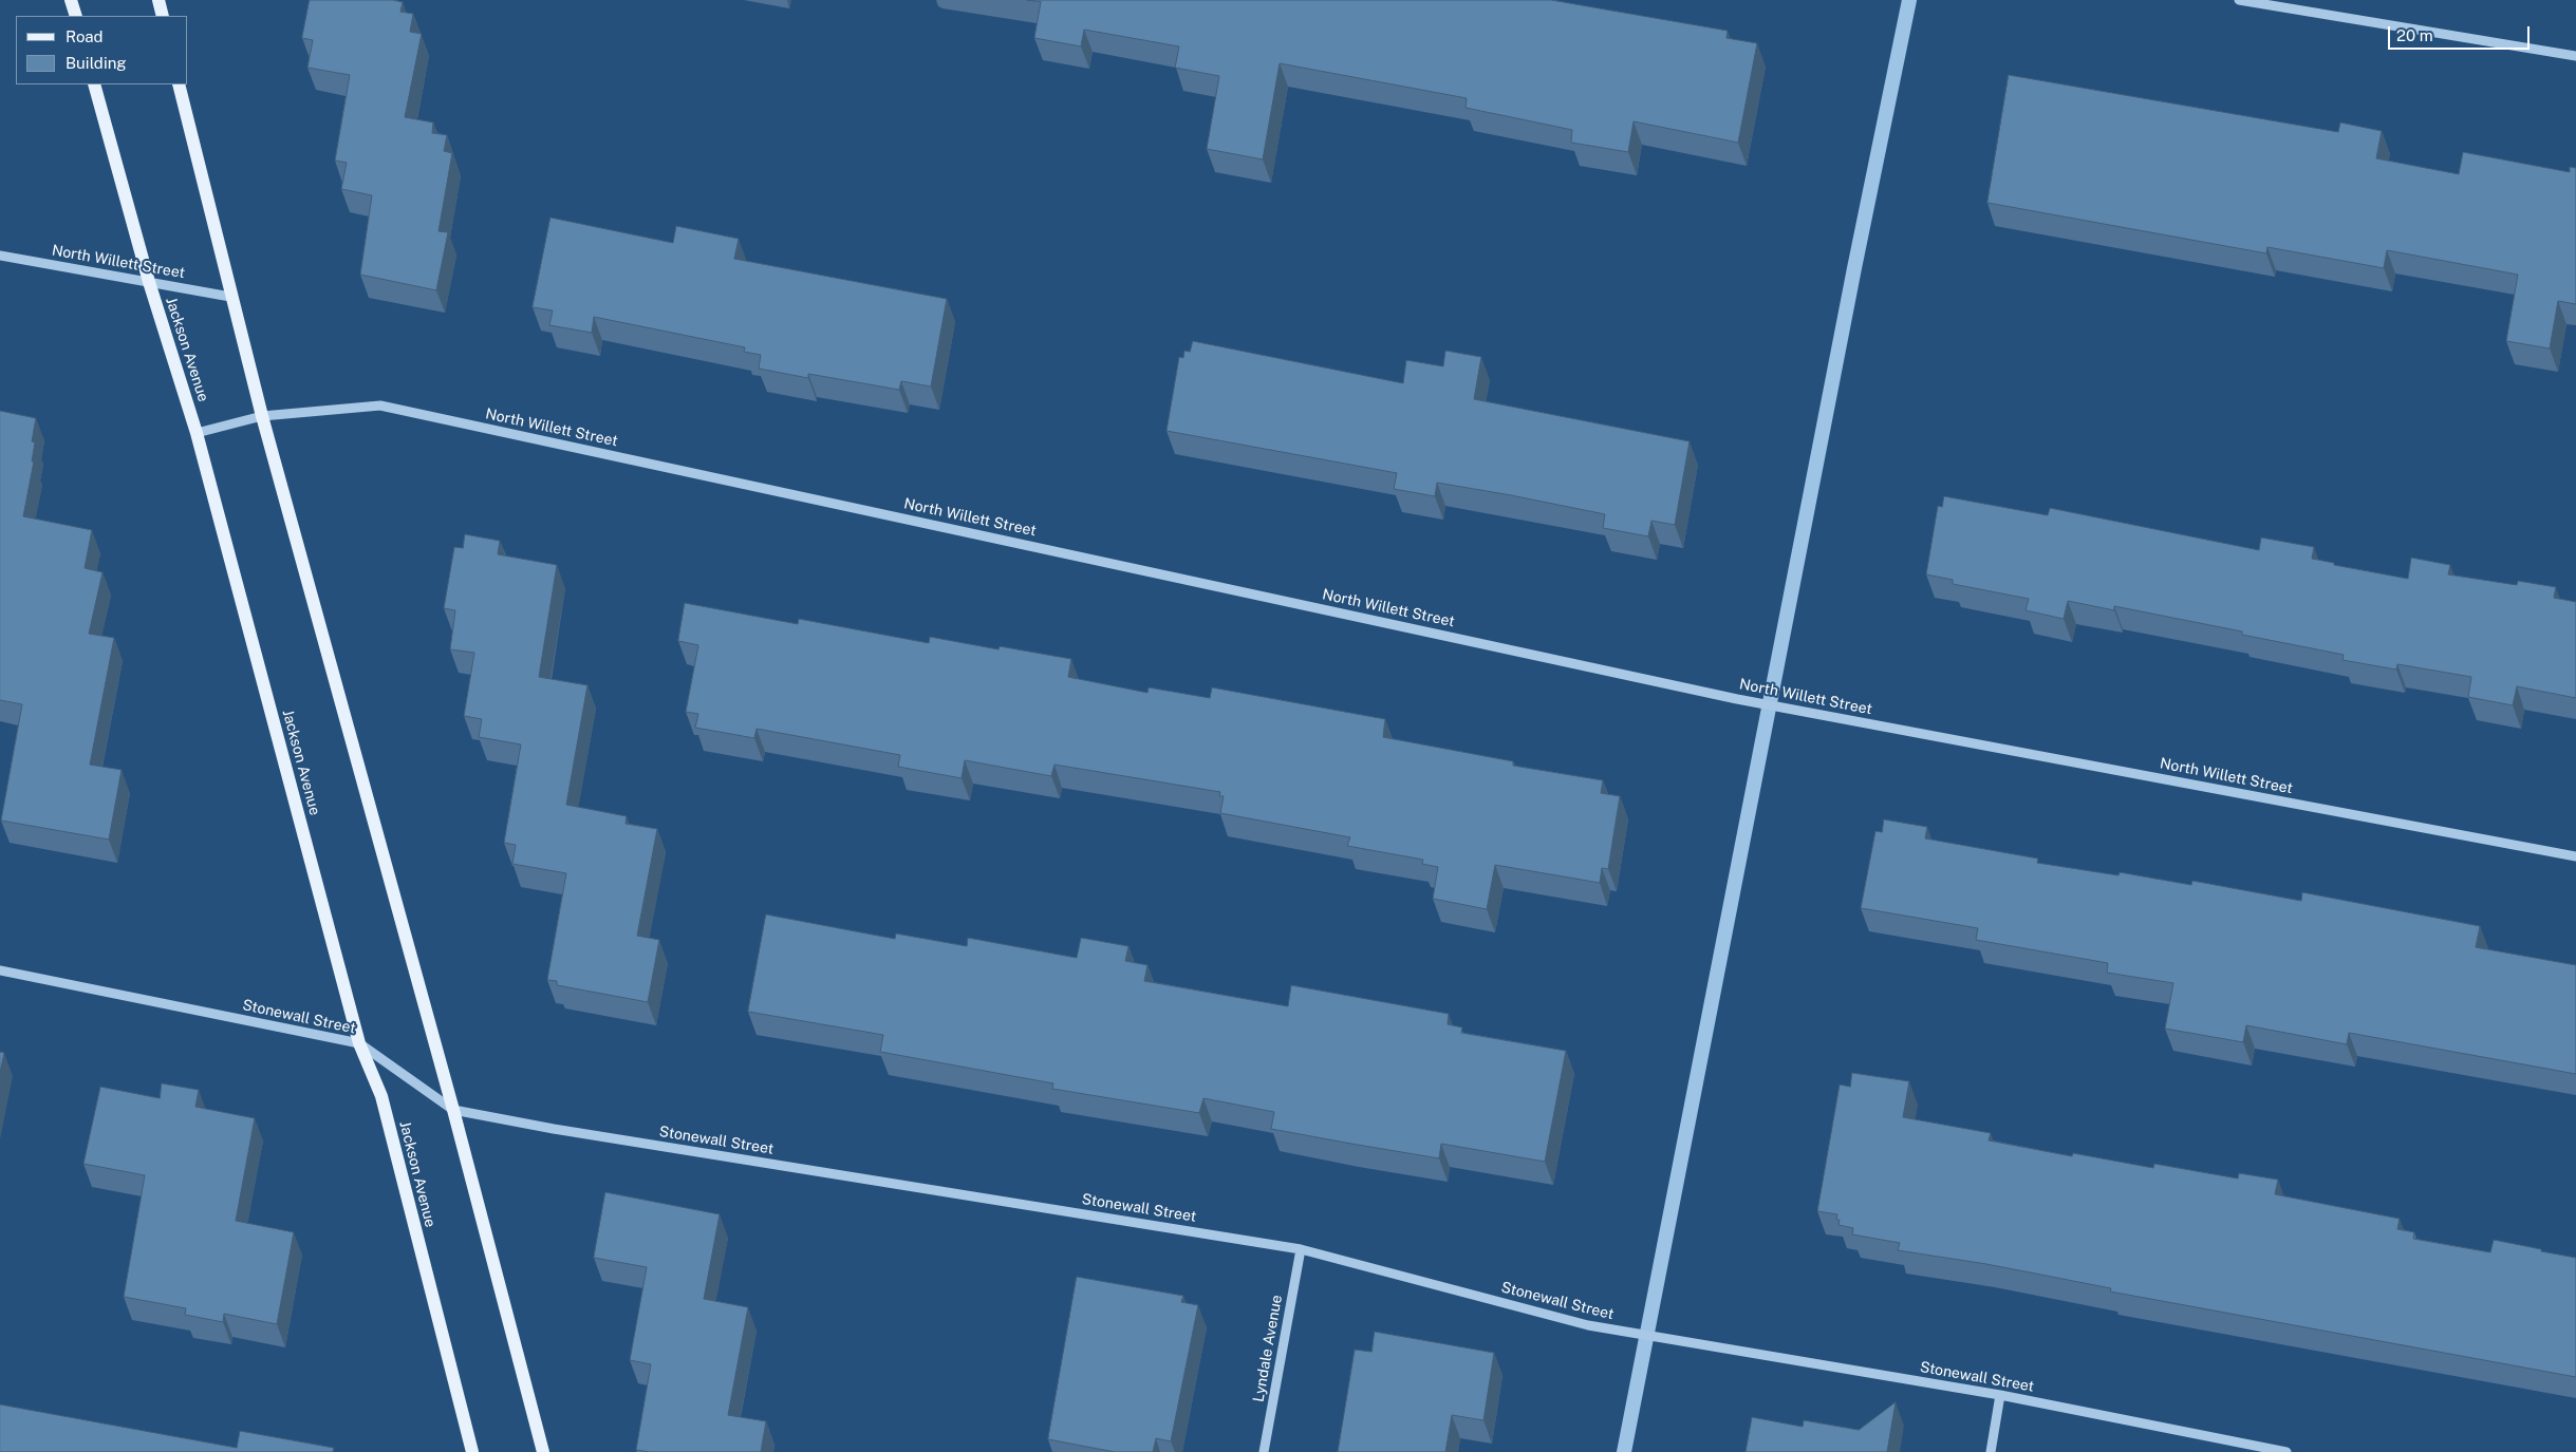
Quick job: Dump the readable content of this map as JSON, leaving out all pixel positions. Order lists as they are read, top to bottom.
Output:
{
  "streets": {
    "main road": ["Jackson Avenue"],
    "street": ["North Willett Street", "Stonewall Street", "Lyndale Avenue"]
  },
  "crossings": [
    ["North Willett Street", "Jackson Avenue"],
    ["Jackson Avenue", "Stonewall Street"],
    ["Stonewall Street", "Lyndale Avenue"]
  ],
  "legend": ["Road", "Building"],
  "scale_bar": "20 m"
}
